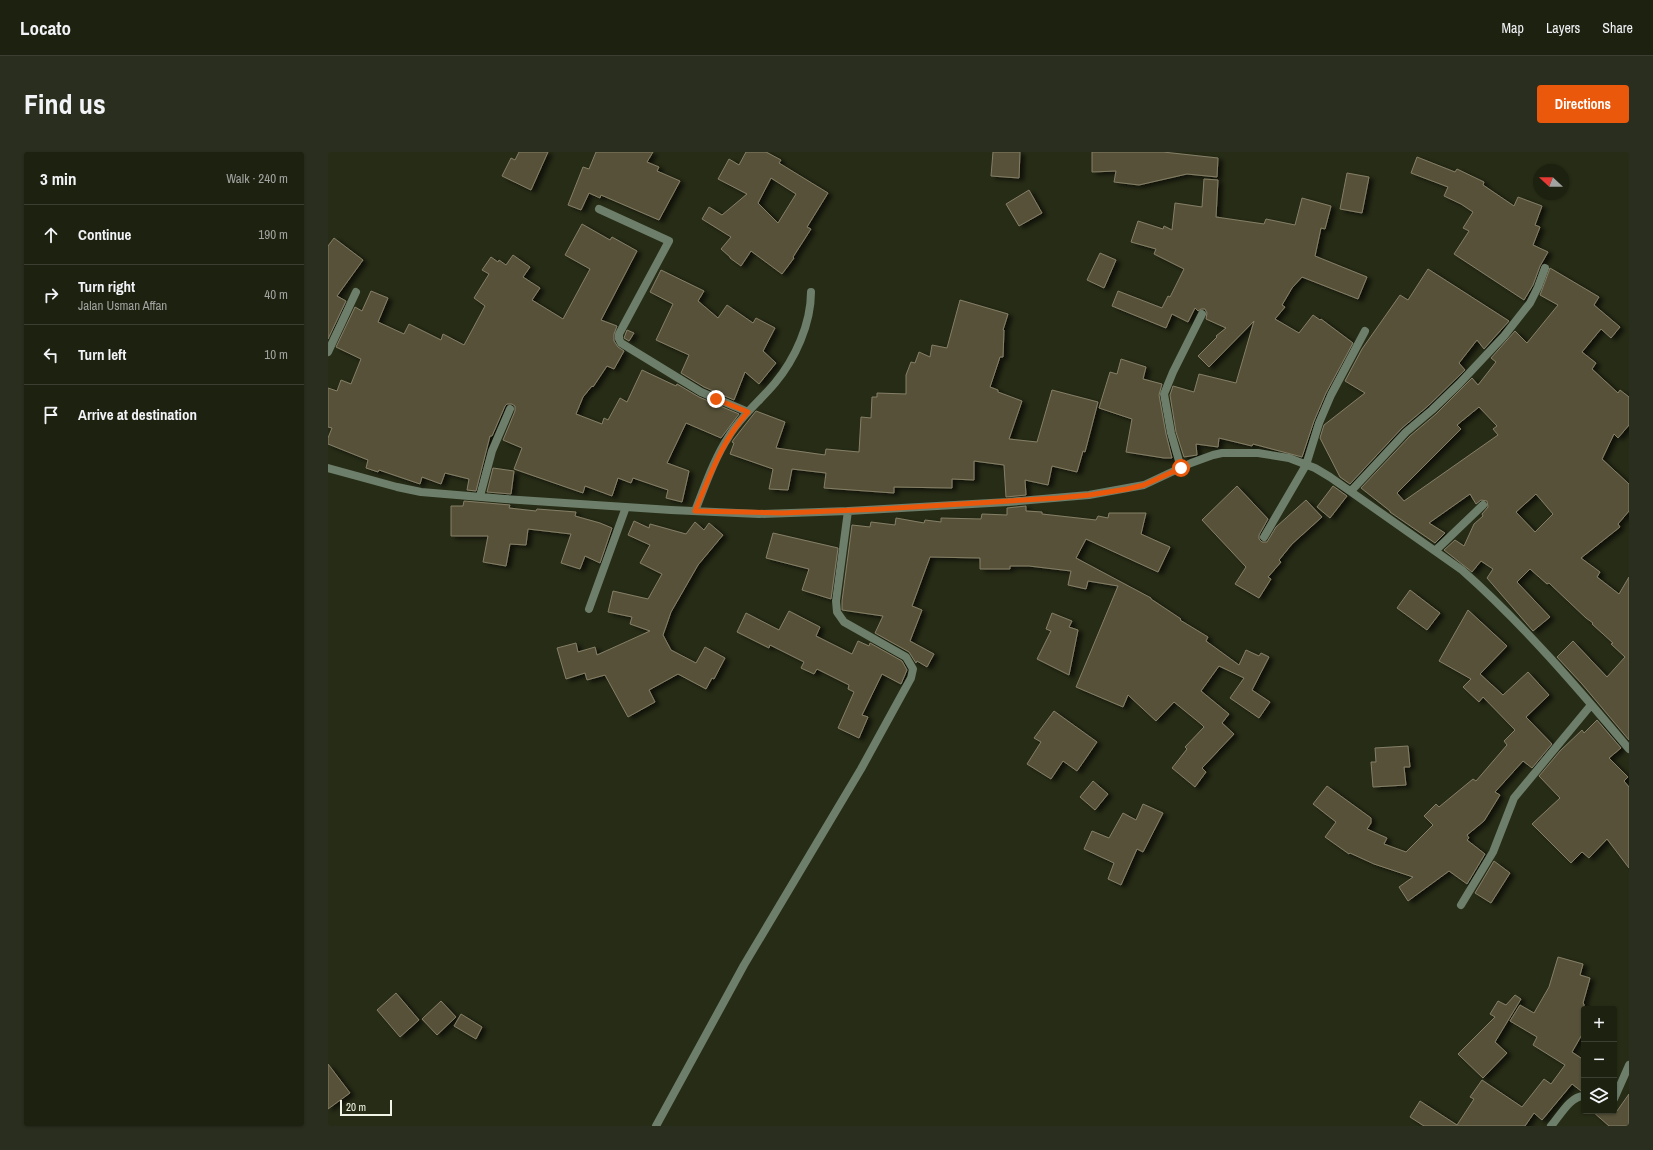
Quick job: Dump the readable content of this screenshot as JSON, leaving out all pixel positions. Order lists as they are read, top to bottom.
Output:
{
  "scale_bar": "20 m",
  "north": "left",
  "page": {
    "header": "Locato",
    "nav": ["Map", "Layers", "Share"],
    "title": "Find us",
    "buttons": "Directions",
    "heading": ["3 min", "Walk · 240 m"],
    "list": [
      ["Continue", "190 m"],
      ["Turn right", "Jalan Usman Affan", "40 m"],
      ["Turn left", "10 m"],
      "Arrive at destination"
    ],
    "map_buttons": ["+", "−"],
    "scale": "20 m"
  }
}
